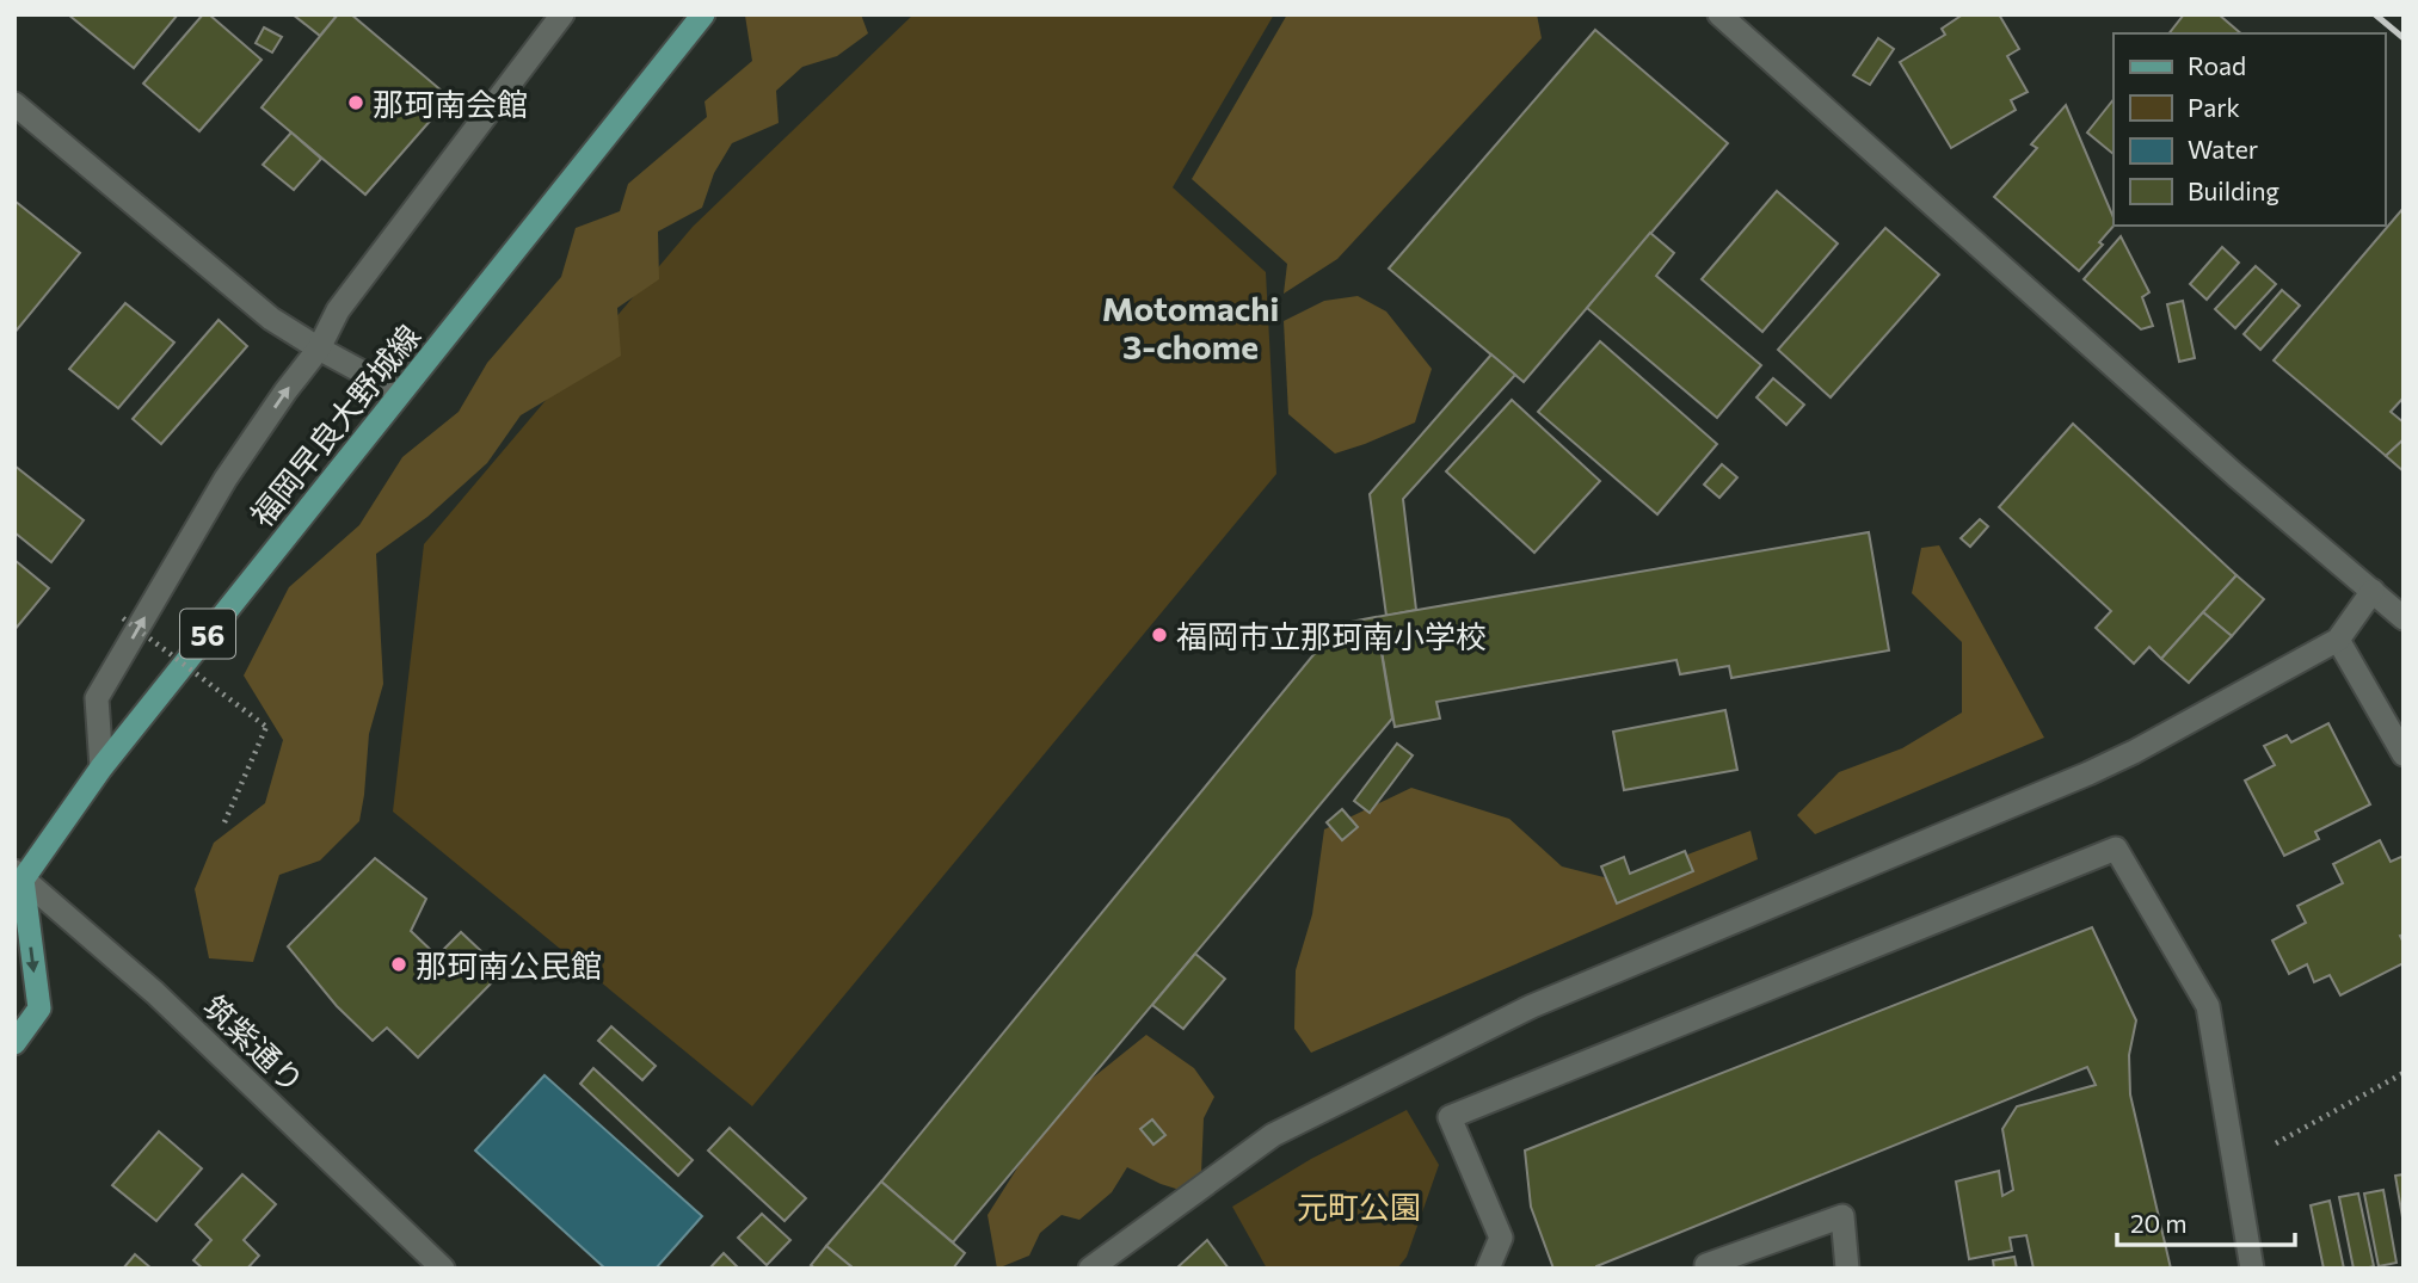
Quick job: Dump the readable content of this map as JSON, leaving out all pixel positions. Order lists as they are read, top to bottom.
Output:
{
  "streets": {
    "main road": ["福岡早良大野城線", "56"],
    "street": ["筑紫通り"]
  },
  "crossings": [
    ["福岡早良大野城線", "筑紫通り"]
  ],
  "districts": ["Motomachi 3-chome"],
  "parks": ["元町公園"],
  "places": ["那珂南会館", "福岡市立那珂南小学校", "那珂南公民館"],
  "legend": [
    "Road",
    "Park",
    "Water",
    "Building"
  ],
  "scale_bar": "20 m"
}
